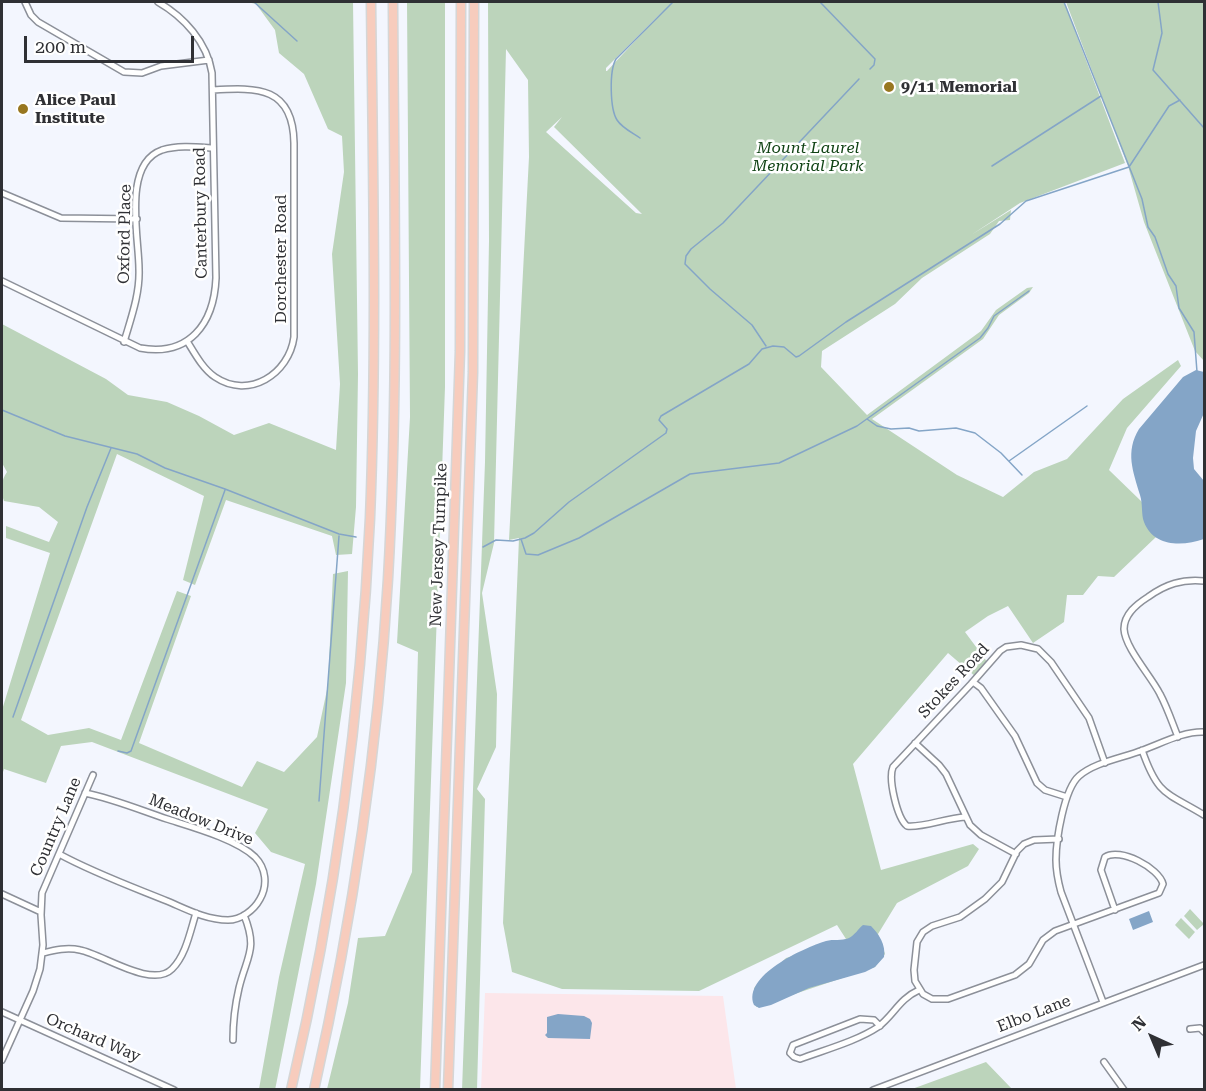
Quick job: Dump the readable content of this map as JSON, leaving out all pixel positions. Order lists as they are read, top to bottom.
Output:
{
  "streets": {
    "highway": ["New Jersey Turnpike"],
    "street": [
      "Canterbury Road",
      "Oxford Place",
      "Dorchester Road",
      "Stokes Road",
      "Meadow Drive",
      "Country Lane",
      "Elbo Lane",
      "Orchard Way"
    ]
  },
  "crossings": [
    ["Canterbury Road", "Oxford Place"],
    ["Canterbury Road", "Dorchester Road"],
    ["Meadow Drive", "Country Lane"],
    ["Country Lane", "Orchard Way"]
  ],
  "parks": ["Mount Laurel Memorial Park"],
  "places": ["9/11 Memorial", "Alice Paul Institute"],
  "scale_bar": "200 m",
  "north": "top left"
}
